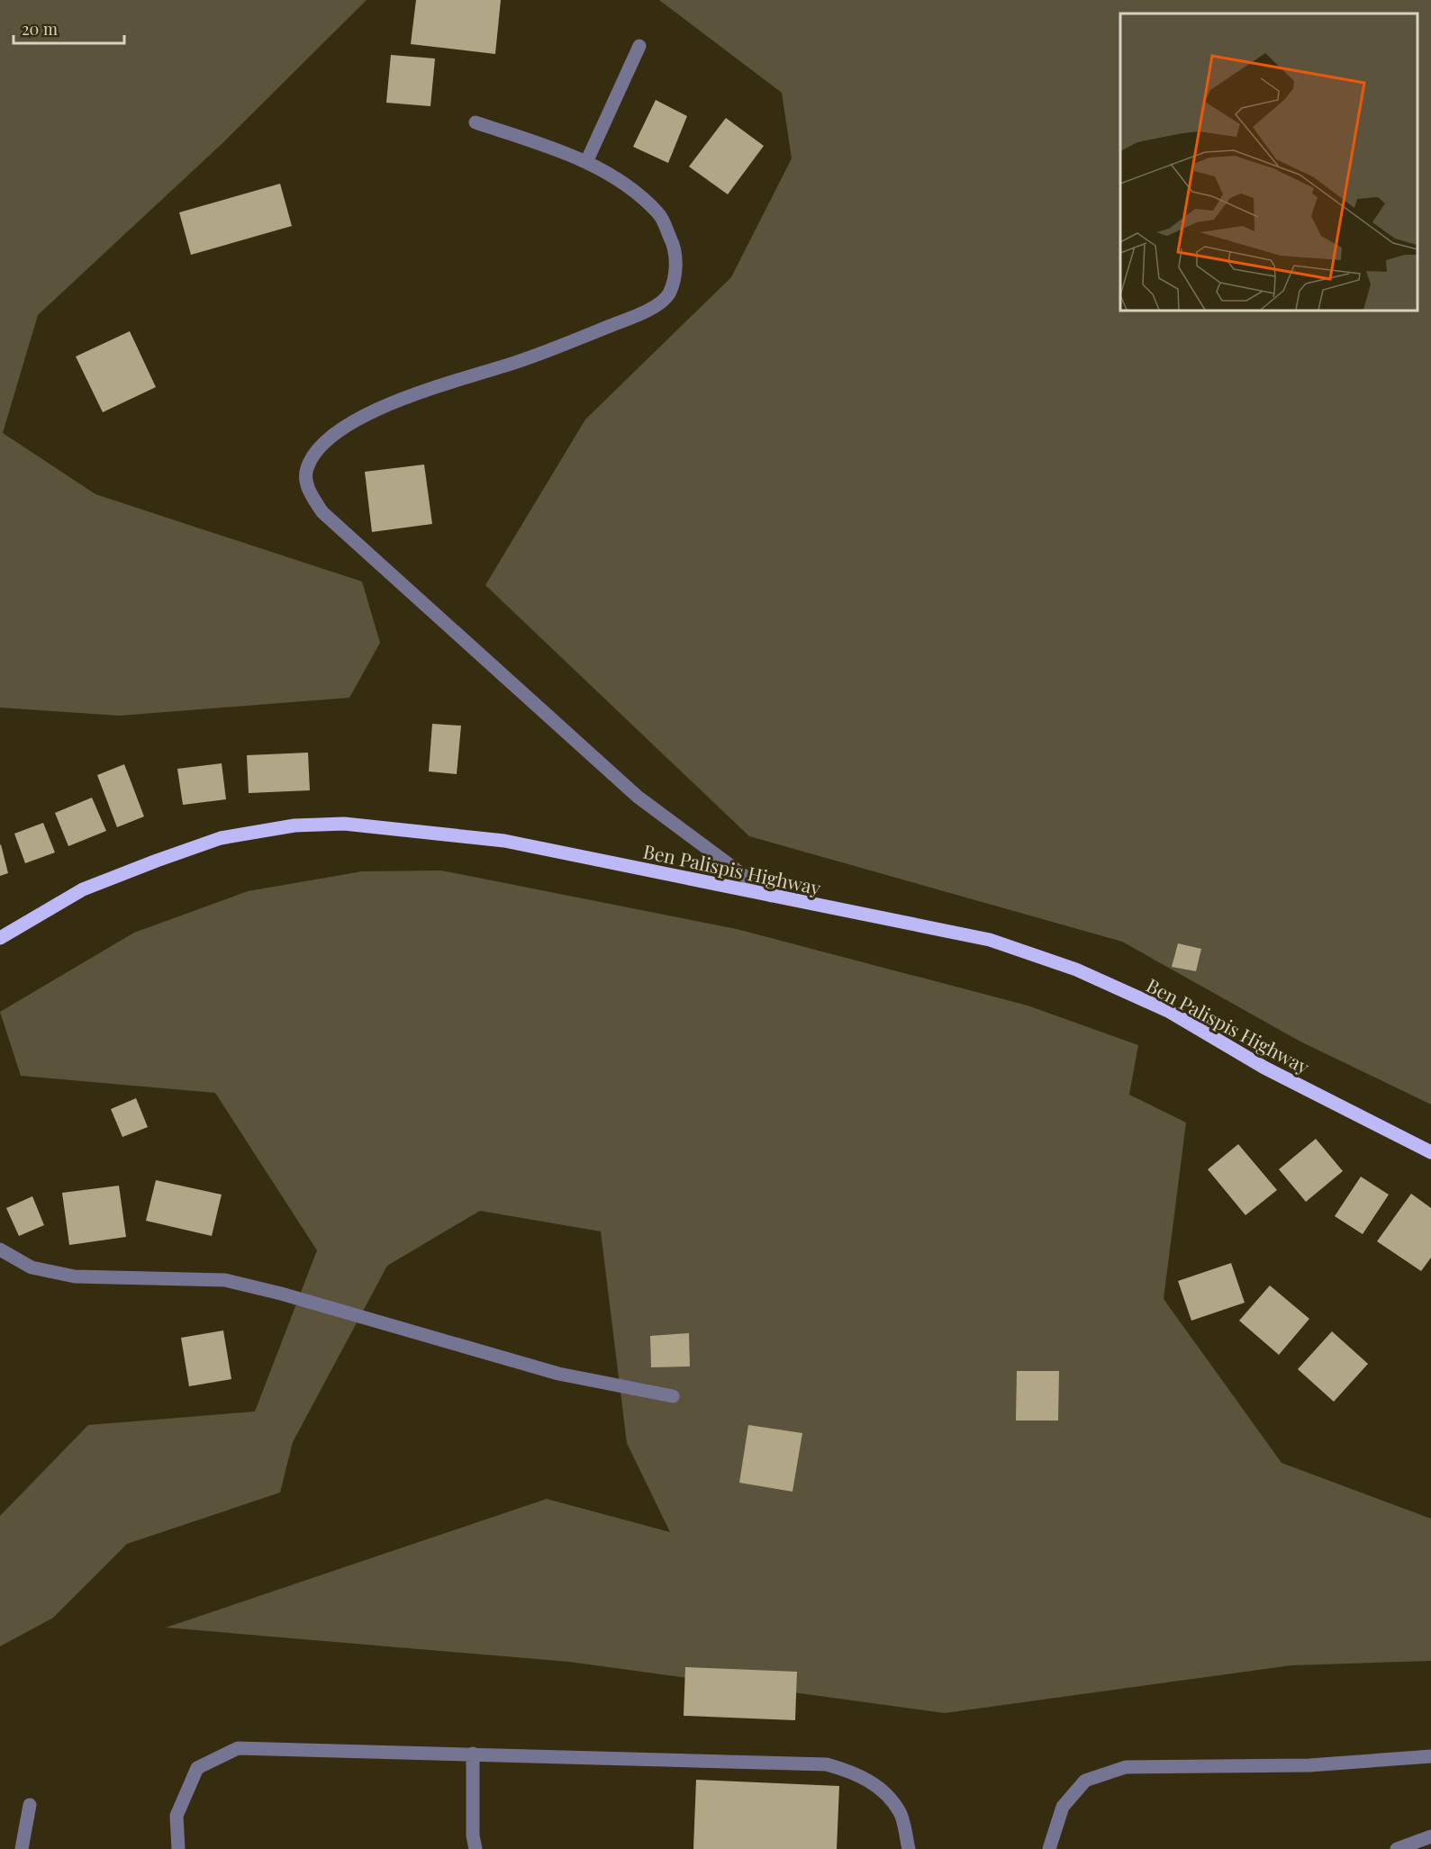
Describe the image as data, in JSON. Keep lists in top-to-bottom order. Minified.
{"streets":{"main road":["Ben Palispis Highway"]},"scale_bar":"20 m"}
